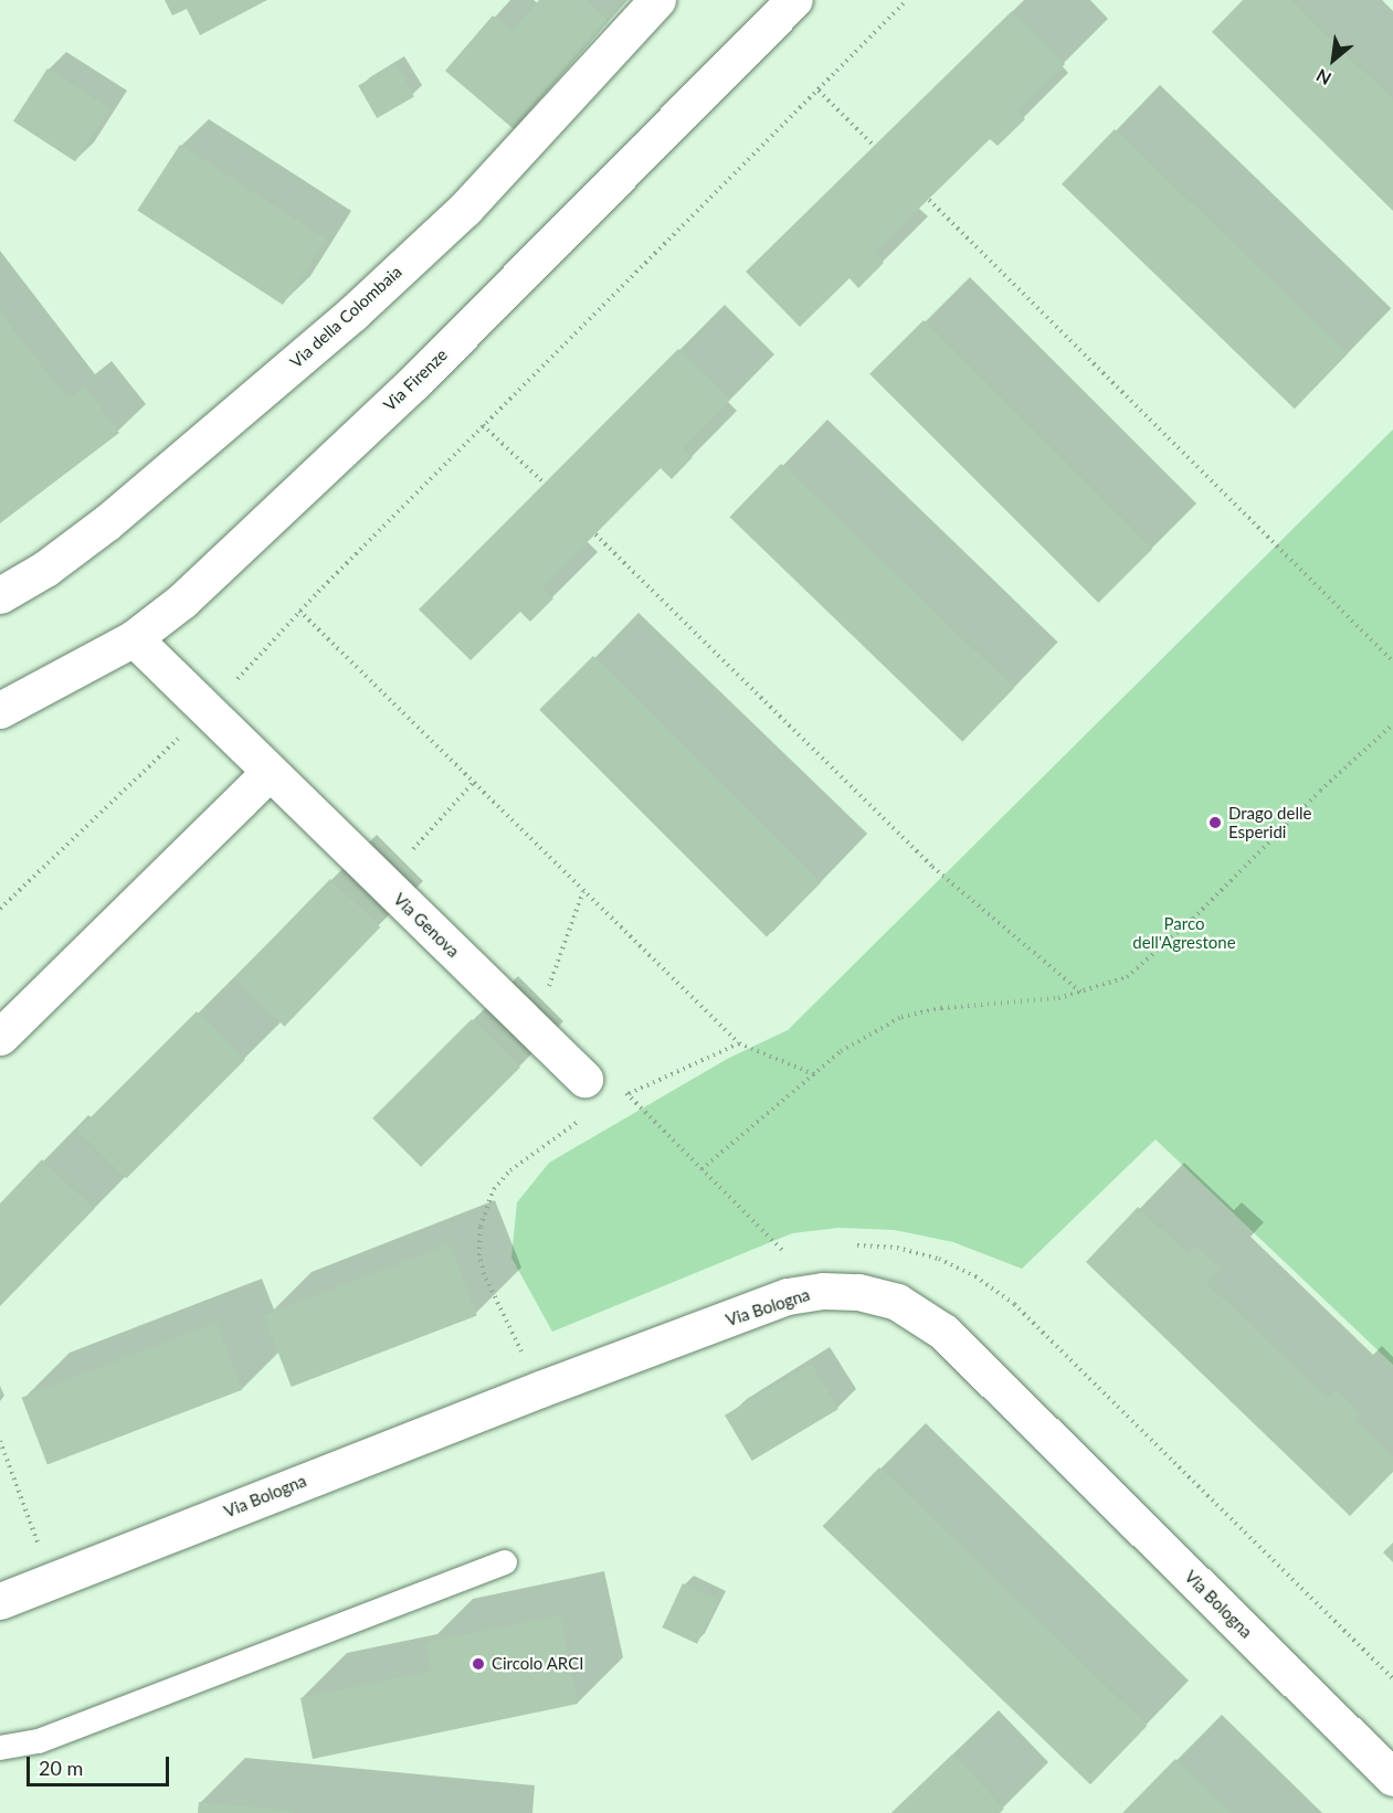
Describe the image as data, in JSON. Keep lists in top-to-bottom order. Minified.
{"streets":{"street":["Via della Colombaia","Via Firenze","Via Genova","Via Bologna"]},"crossings":[["Via Firenze","Via Genova"]],"parks":["Parco dell'Agrestone"],"places":["Drago delle Esperidi","Circolo ARCI"],"scale_bar":"20 m","north":"bottom left"}
